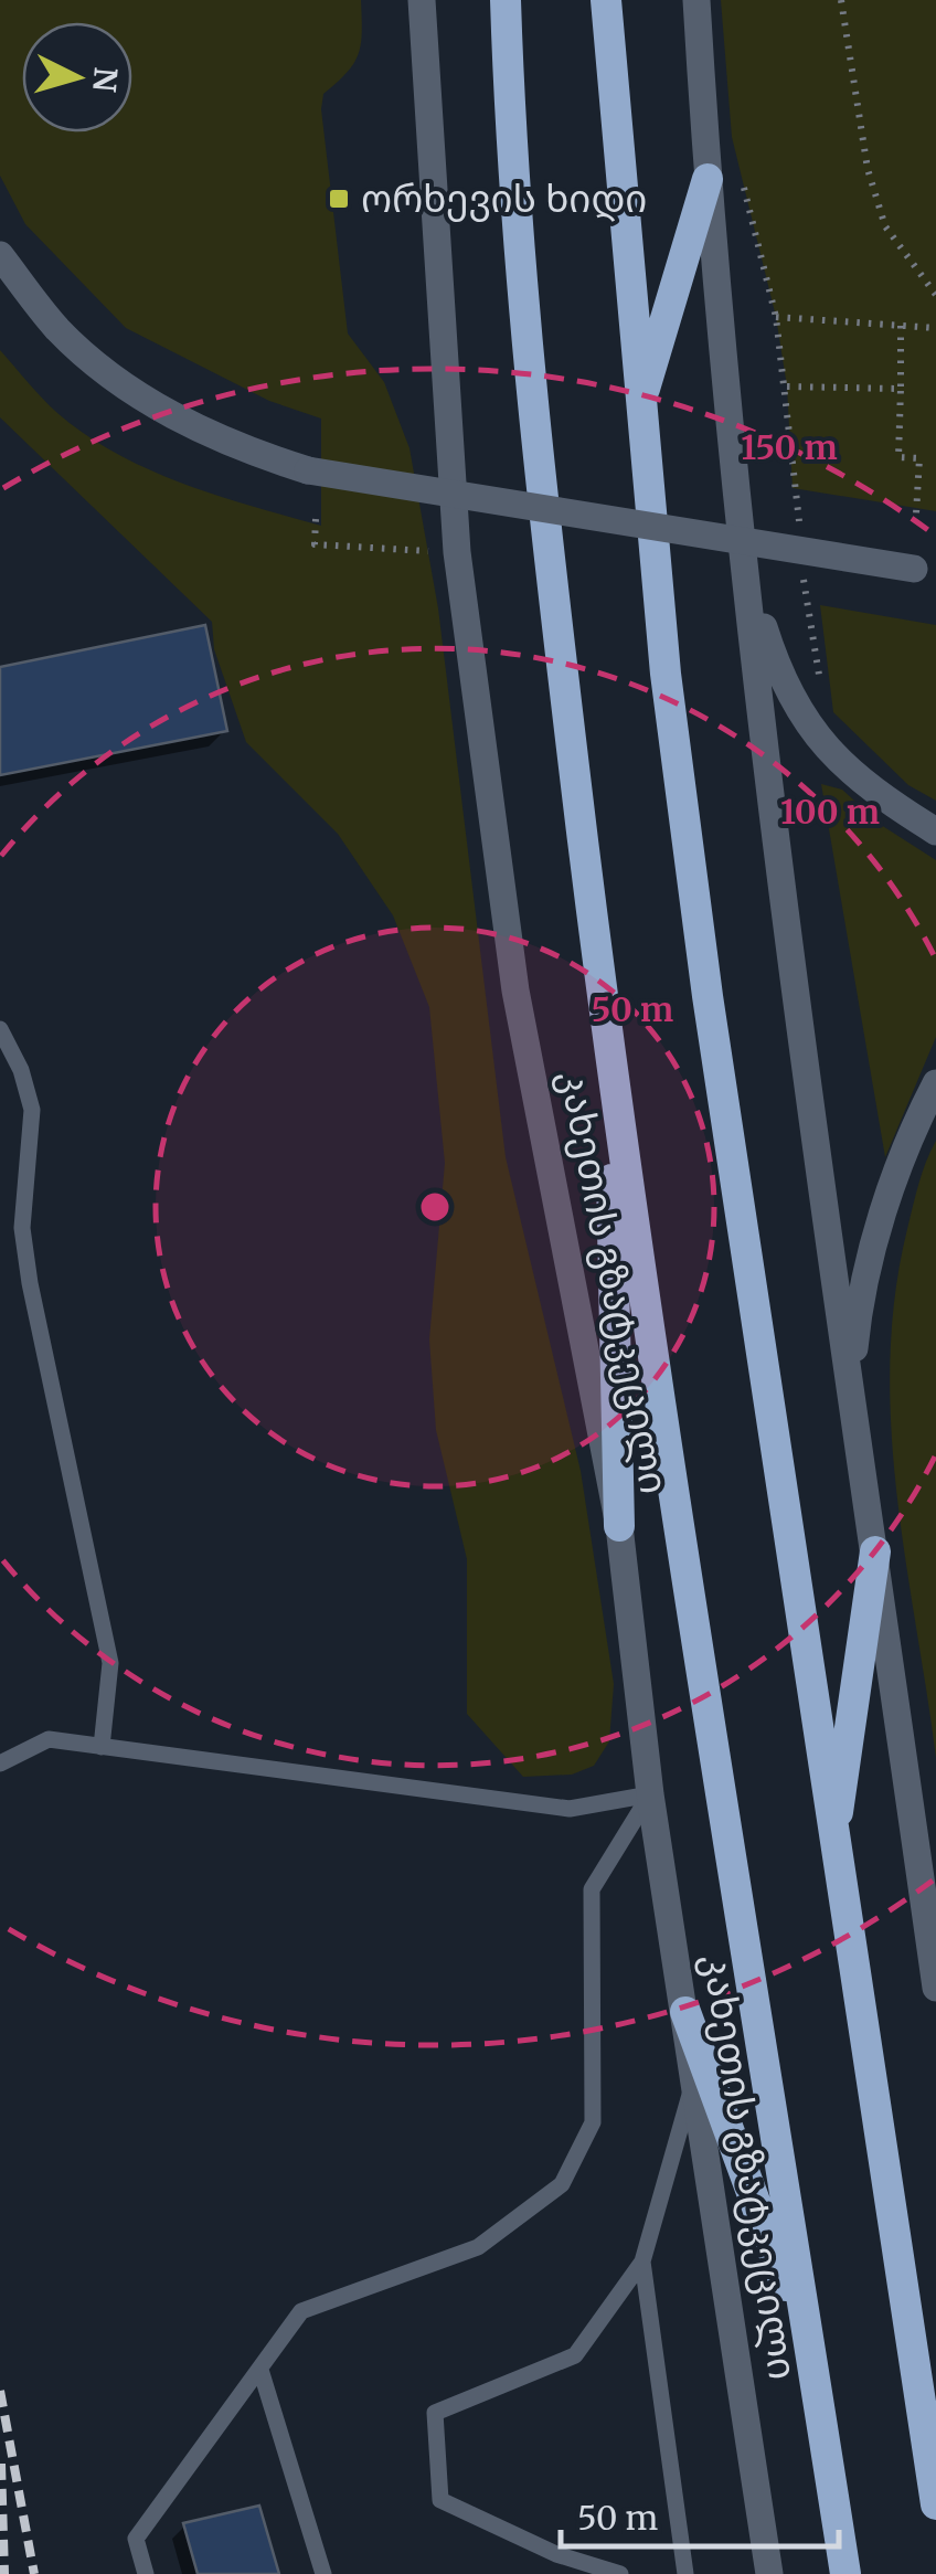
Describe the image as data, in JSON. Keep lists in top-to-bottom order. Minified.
{"streets":{"highway":["კახეთის გზატკეცილი"]},"places":{"transit":["ორხევის ხიდი"]},"scale_bar":"50 m","north":"right","rings":["150 m","100 m","50 m"]}
